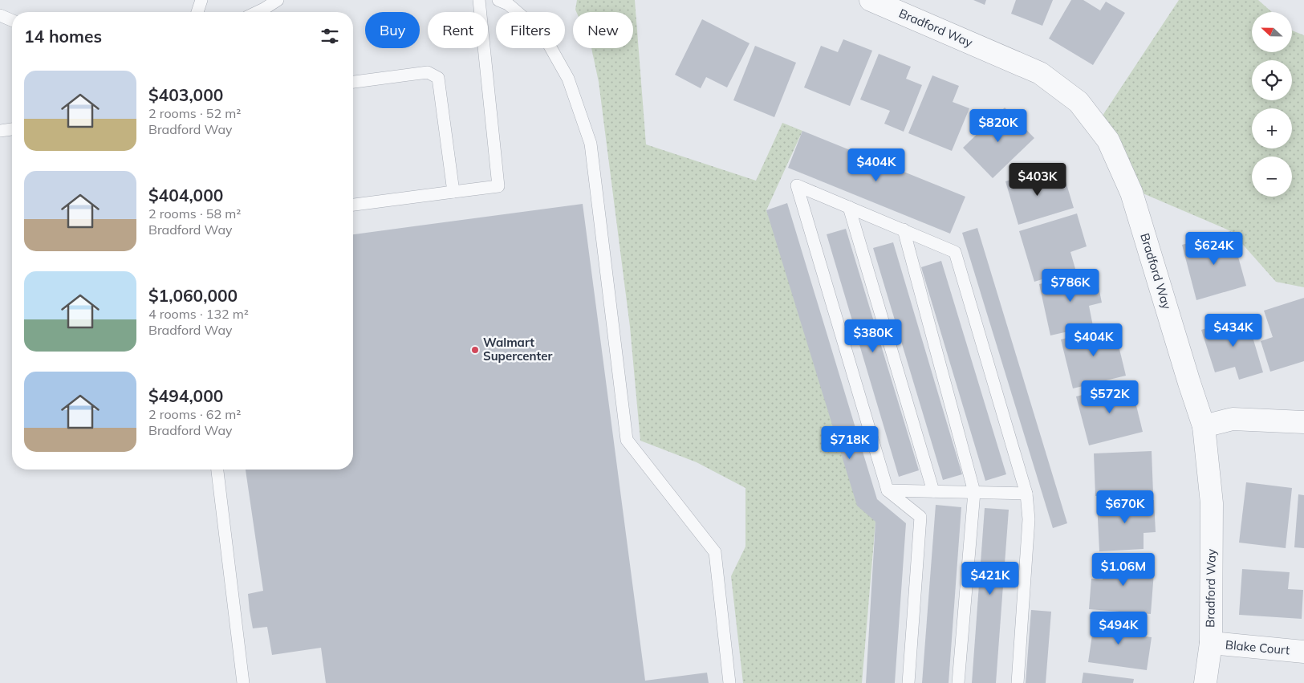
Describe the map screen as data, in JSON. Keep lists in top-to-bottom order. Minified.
{"streets":{"street":["Bradford Way","Blake Court"]},"crossings":[["Bradford Way","Blake Court"]],"places":["Walmart Supercenter"],"north":"left","page":{"map_buttons":["+","−"],"chip":["Buy","Rent","Filters","New"],"heading":"14 homes","list":[{"name":"$403,000","note":"2 rooms · 52 m² · Bradford Way"},{"name":"$404,000","note":"2 rooms · 58 m² · Bradford Way"},{"name":"$1,060,000","note":"4 rooms · 132 m² · Bradford Way"},{"name":"$494,000","note":"2 rooms · 62 m² · Bradford Way"}],"price":["$820K","$404K","$403K","$624K","$786K","$434K","$380K","$404K","$572K","$718K","$670K","$1.06M","$421K","$494K"]}}
